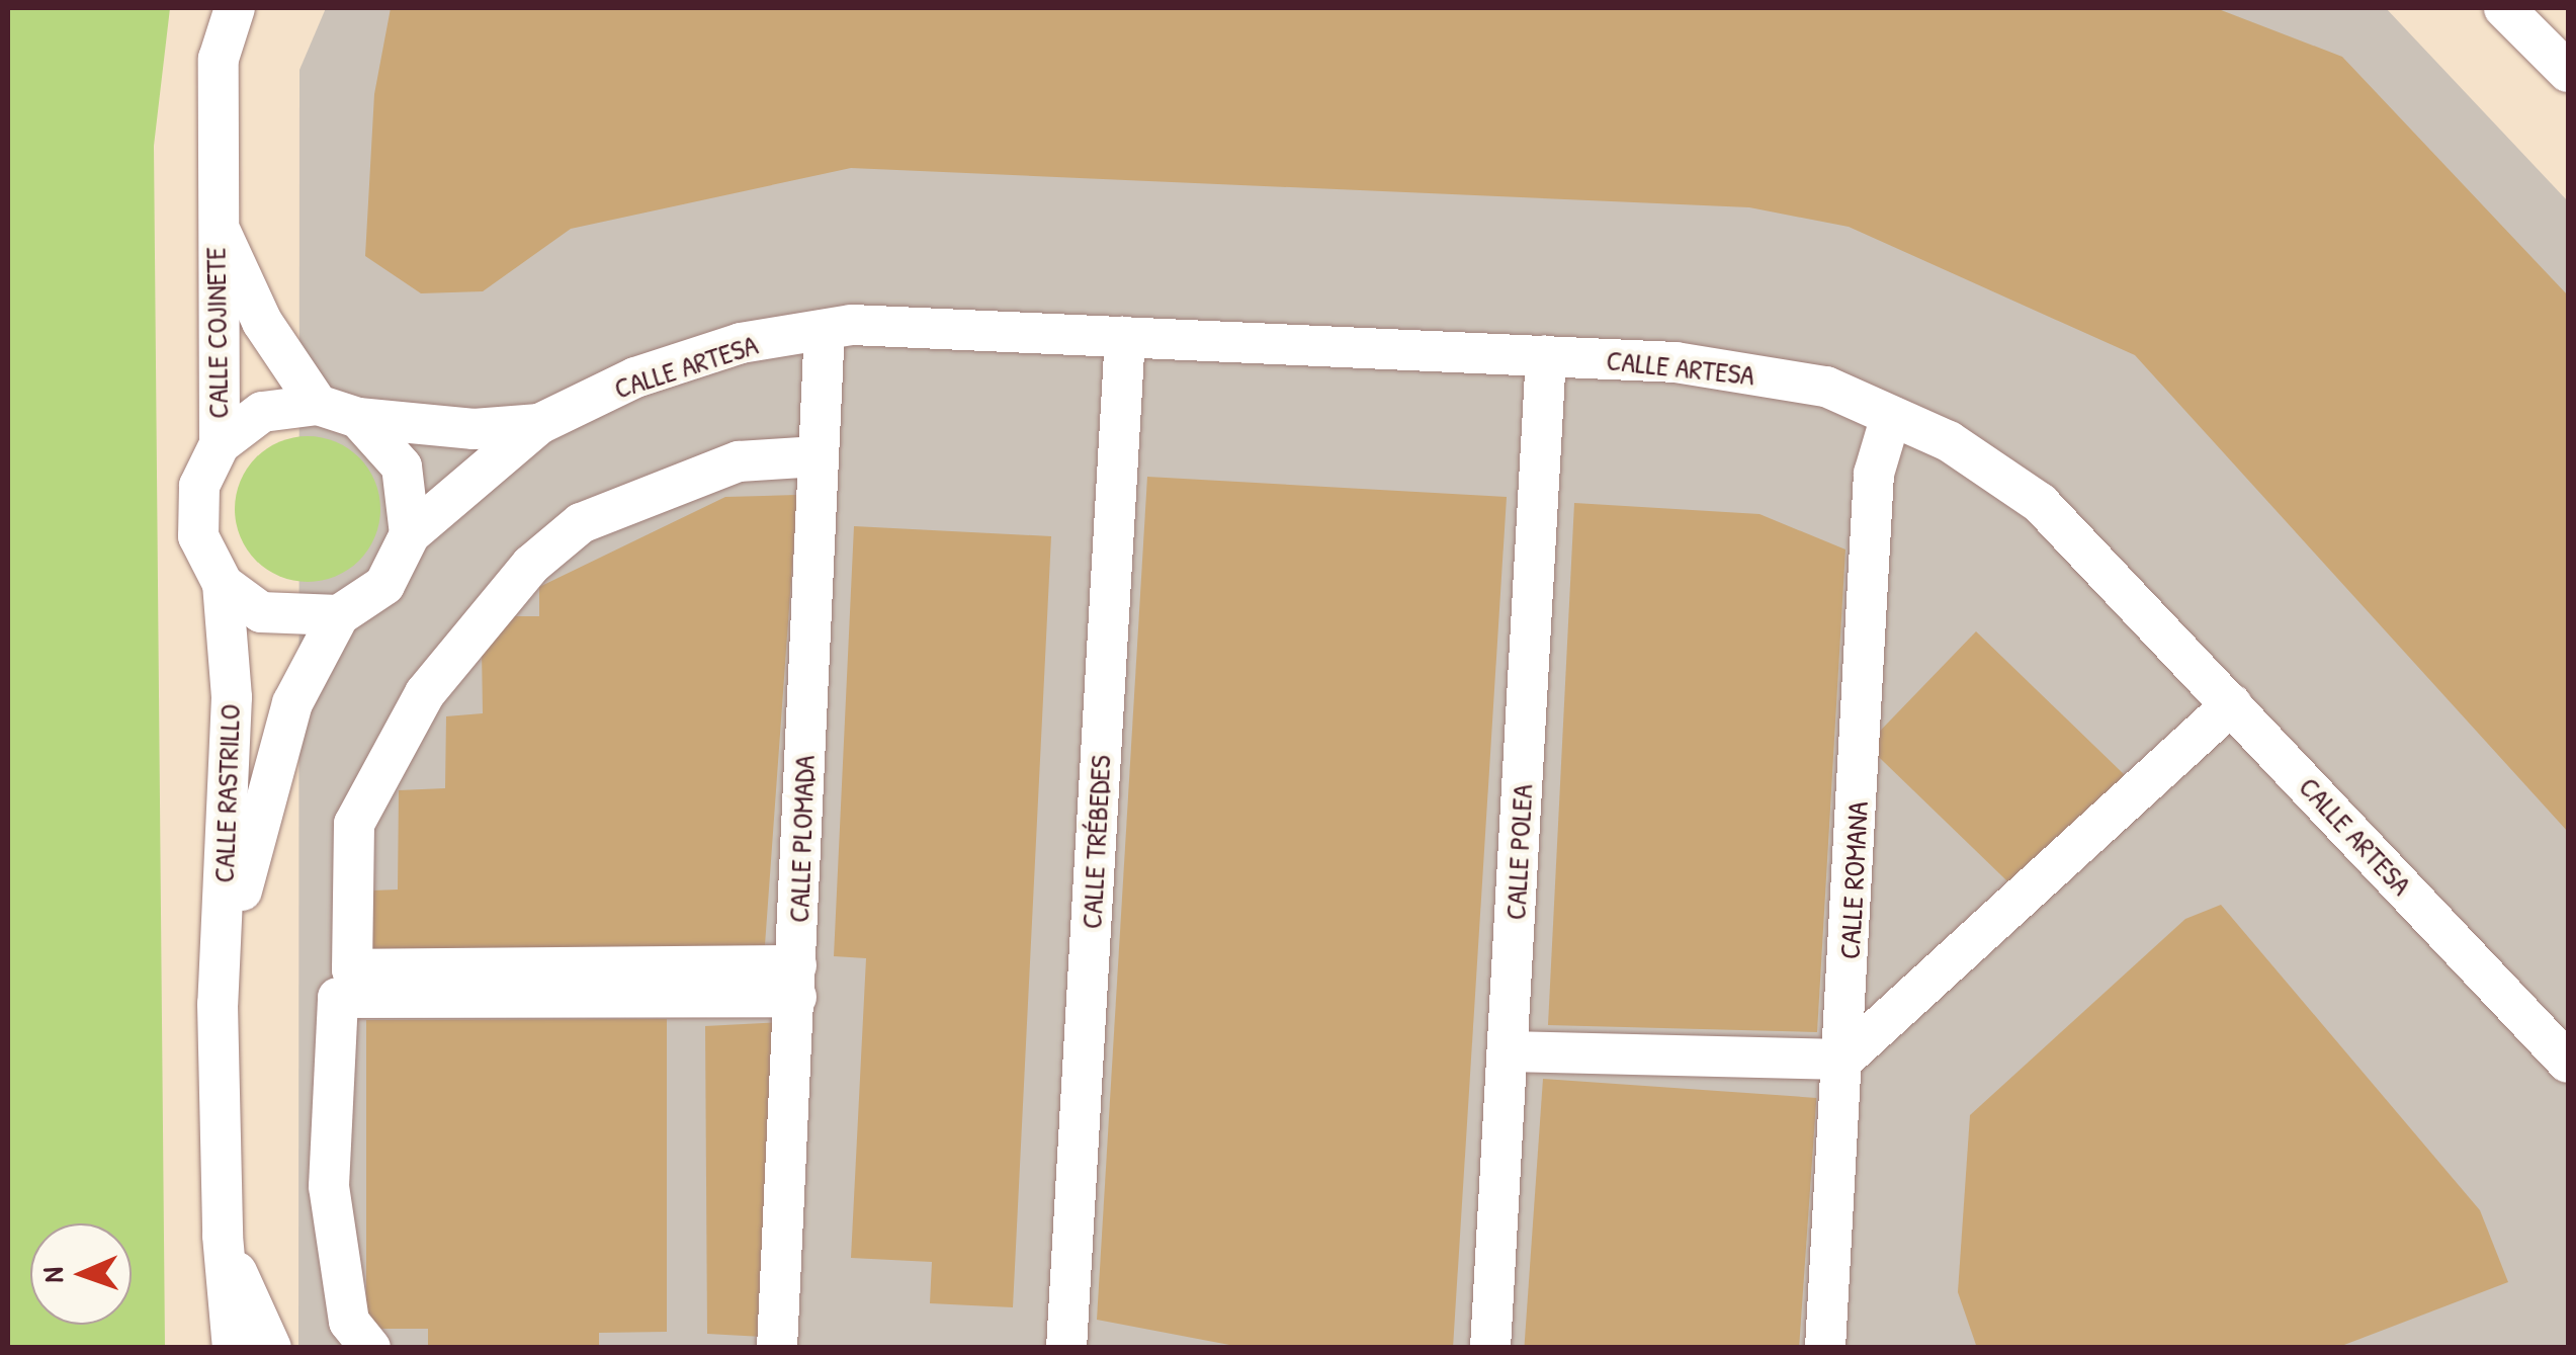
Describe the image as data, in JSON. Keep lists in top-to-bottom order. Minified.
{"streets":{"street":["CALLE COJINETE","CALLE ARTESA","CALLE RASTRILLO","CALLE PLOMADA","CALLE TRÉBEDES","CALLE POLEA","CALLE ROMANA"]},"crossings":[["CALLE COJINETE","CALLE ARTESA"],["CALLE COJINETE","CALLE RASTRILLO"],["CALLE ARTESA","CALLE RASTRILLO"],["CALLE ARTESA","CALLE PLOMADA"],["CALLE ARTESA","CALLE TRÉBEDES"],["CALLE ARTESA","CALLE POLEA"],["CALLE ARTESA","CALLE ROMANA"]],"north":"left"}
